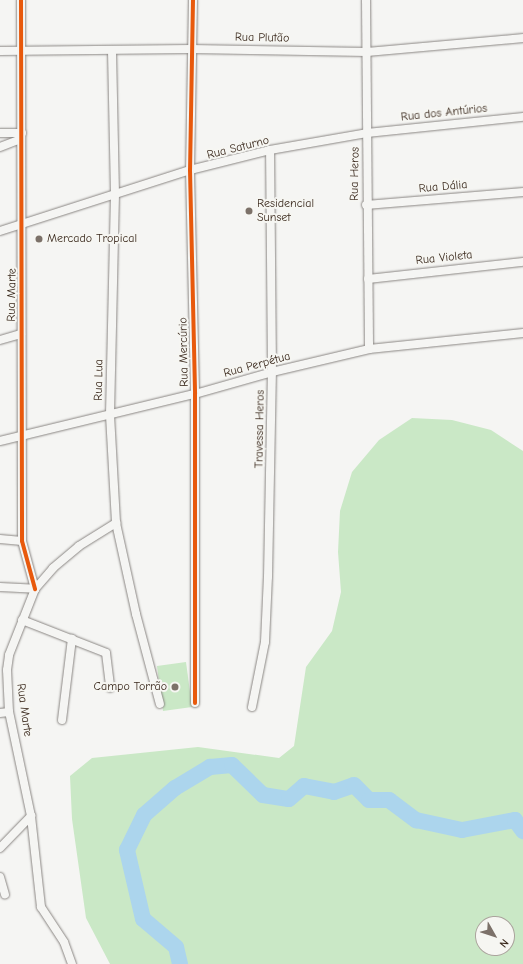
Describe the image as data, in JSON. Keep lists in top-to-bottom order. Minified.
{"streets":{"street":["Rua Plutão","Rua dos Antúrios","Rua Saturno","Rua Heros","Rua Dália","Rua Violeta","Rua Marte","Rua Mercúrio","Rua Perpétua","Rua Lua","Travessa Heros"]},"crossings":[["Rua Plutão","Rua Heros"],["Rua Plutão","Rua Marte"],["Rua Plutão","Rua Mercúrio"],["Rua Plutão","Rua Lua"],["Rua dos Antúrios","Rua Saturno"],["Rua dos Antúrios","Rua Heros"],["Rua Saturno","Rua Heros"],["Rua Saturno","Rua Marte"],["Rua Saturno","Rua Mercúrio"],["Rua Saturno","Rua Lua"],["Rua Saturno","Travessa Heros"],["Rua Heros","Rua Dália"],["Rua Heros","Rua Violeta"],["Rua Heros","Rua Perpétua"],["Rua Marte","Rua Perpétua"],["Rua Mercúrio","Rua Perpétua"],["Rua Perpétua","Rua Lua"],["Rua Perpétua","Travessa Heros"]],"places":["Residencial Sunset","Mercado Tropical","Campo Torrão"],"north":"bottom right"}
